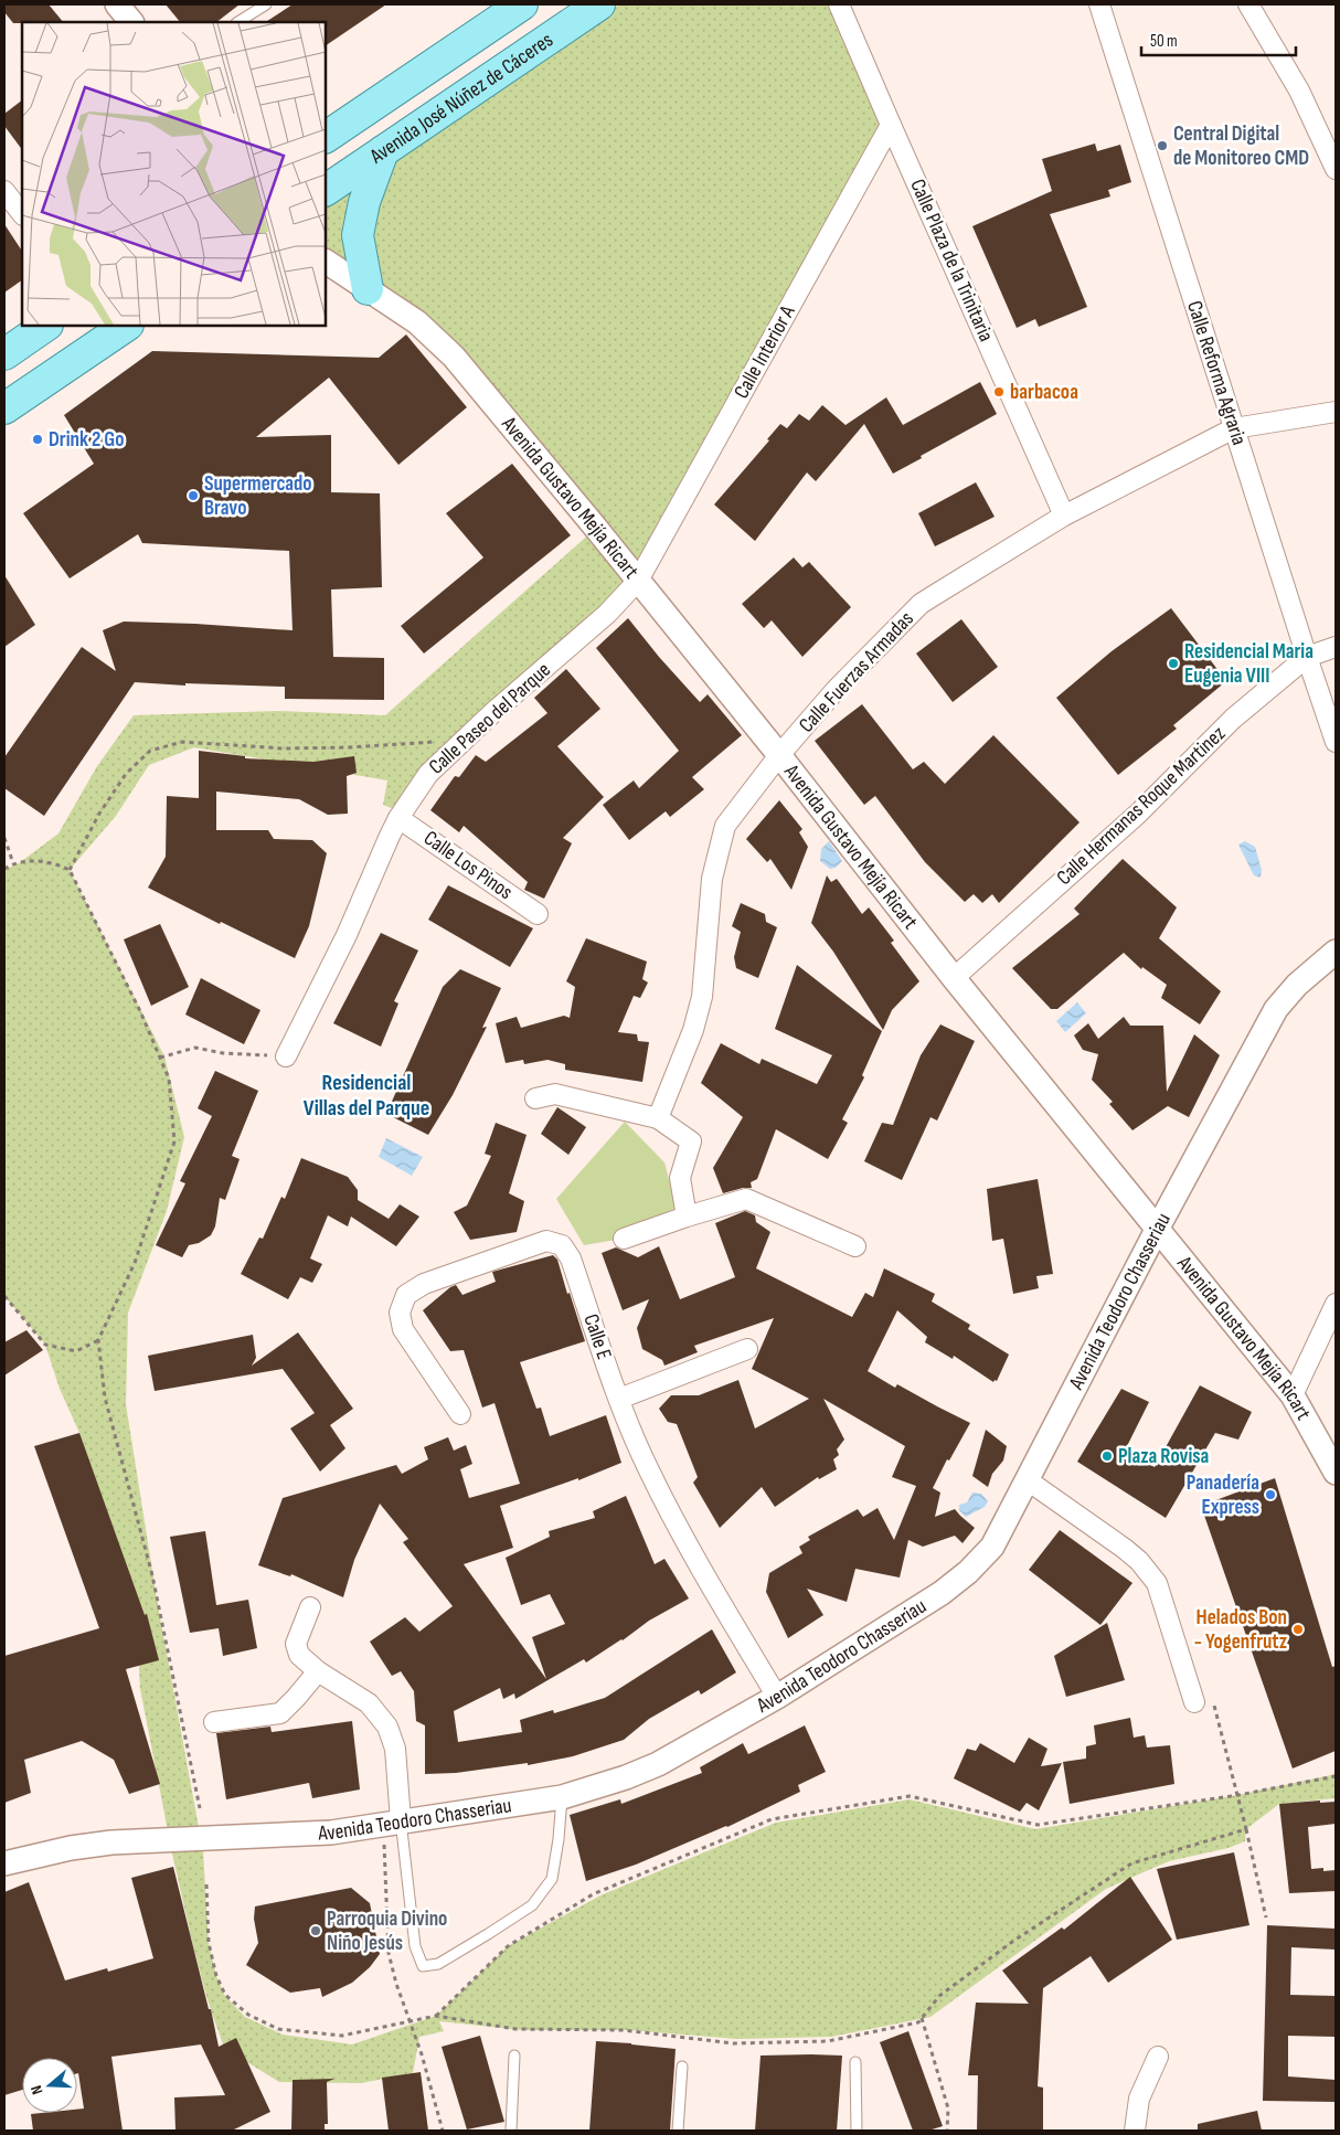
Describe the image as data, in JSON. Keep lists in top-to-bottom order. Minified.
{"streets":{"main road":["Avenida José Núñez de Cáceres"],"street":["Calle Plaza de la Trinitaria","Calle Interior A","Calle Reforma Agraria","Avenida Gustavo Mejía Ricart","Calle Fuerzas Armadas","Calle Paseo del Parque","Calle Hermanas Roque Martinez","Calle Los Pinos","Avenida Teodoro Chasseriau","Calle E"]},"crossings":[["Calle Plaza de la Trinitaria","Calle Interior A"],["Calle Plaza de la Trinitaria","Calle Fuerzas Armadas"],["Calle Interior A","Avenida Gustavo Mejía Ricart"],["Calle Interior A","Calle Paseo del Parque"],["Calle Reforma Agraria","Calle Fuerzas Armadas"],["Calle Reforma Agraria","Calle Hermanas Roque Martinez"],["Avenida Gustavo Mejía Ricart","Calle Fuerzas Armadas"],["Avenida Gustavo Mejía Ricart","Calle Paseo del Parque"],["Avenida Gustavo Mejía Ricart","Calle Hermanas Roque Martinez"],["Avenida Gustavo Mejía Ricart","Avenida Teodoro Chasseriau"],["Calle Paseo del Parque","Calle Los Pinos"],["Avenida Teodoro Chasseriau","Calle E"]],"districts":["Residencial Villas del Parque"],"places":["Central Digital de Monitoreo CMD","barbacoa","Drink 2 Go","Supermercado Bravo","Residencial Maria Eugenia VIII","Plaza Rovisa","Panadería Express","Helados Bon - Yogenfrutz","Parroquia Divino Niño Jesús"],"scale_bar":"50 m","north":"left"}
